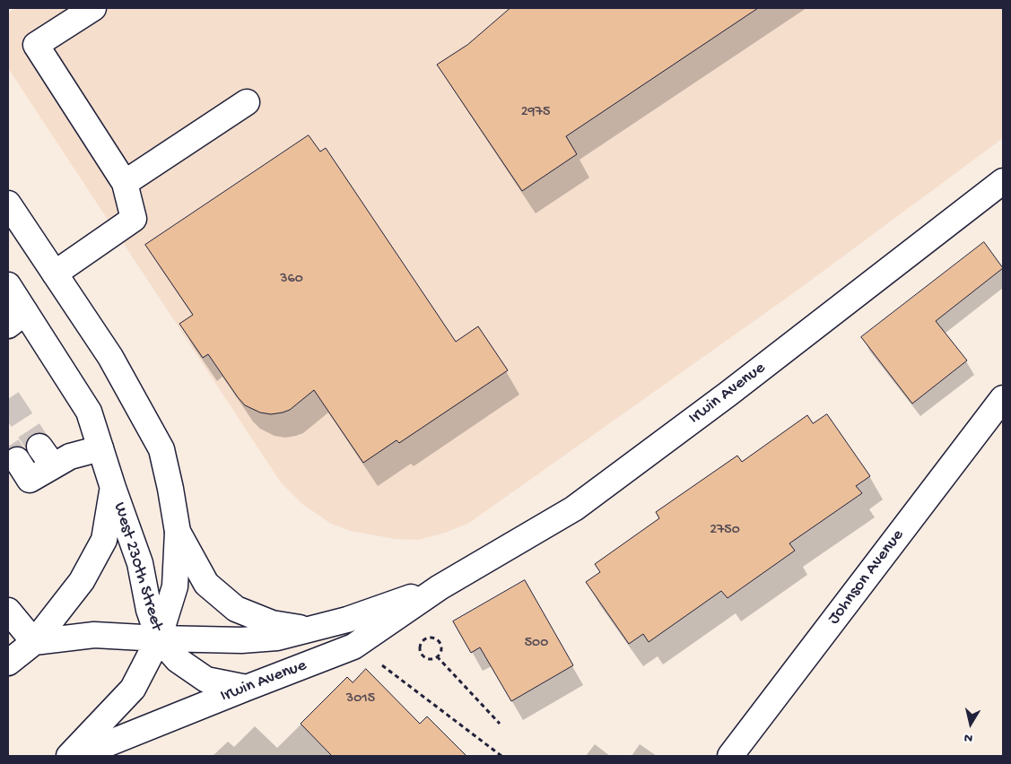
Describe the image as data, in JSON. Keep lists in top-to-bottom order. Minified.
{"streets":{"street":["Irwin Avenue","West 230th Street","Johnson Avenue"]},"crossings":[["Irwin Avenue","West 230th Street"]],"house_numbers":["2975","360","2750","500","3015"],"north":"bottom"}
